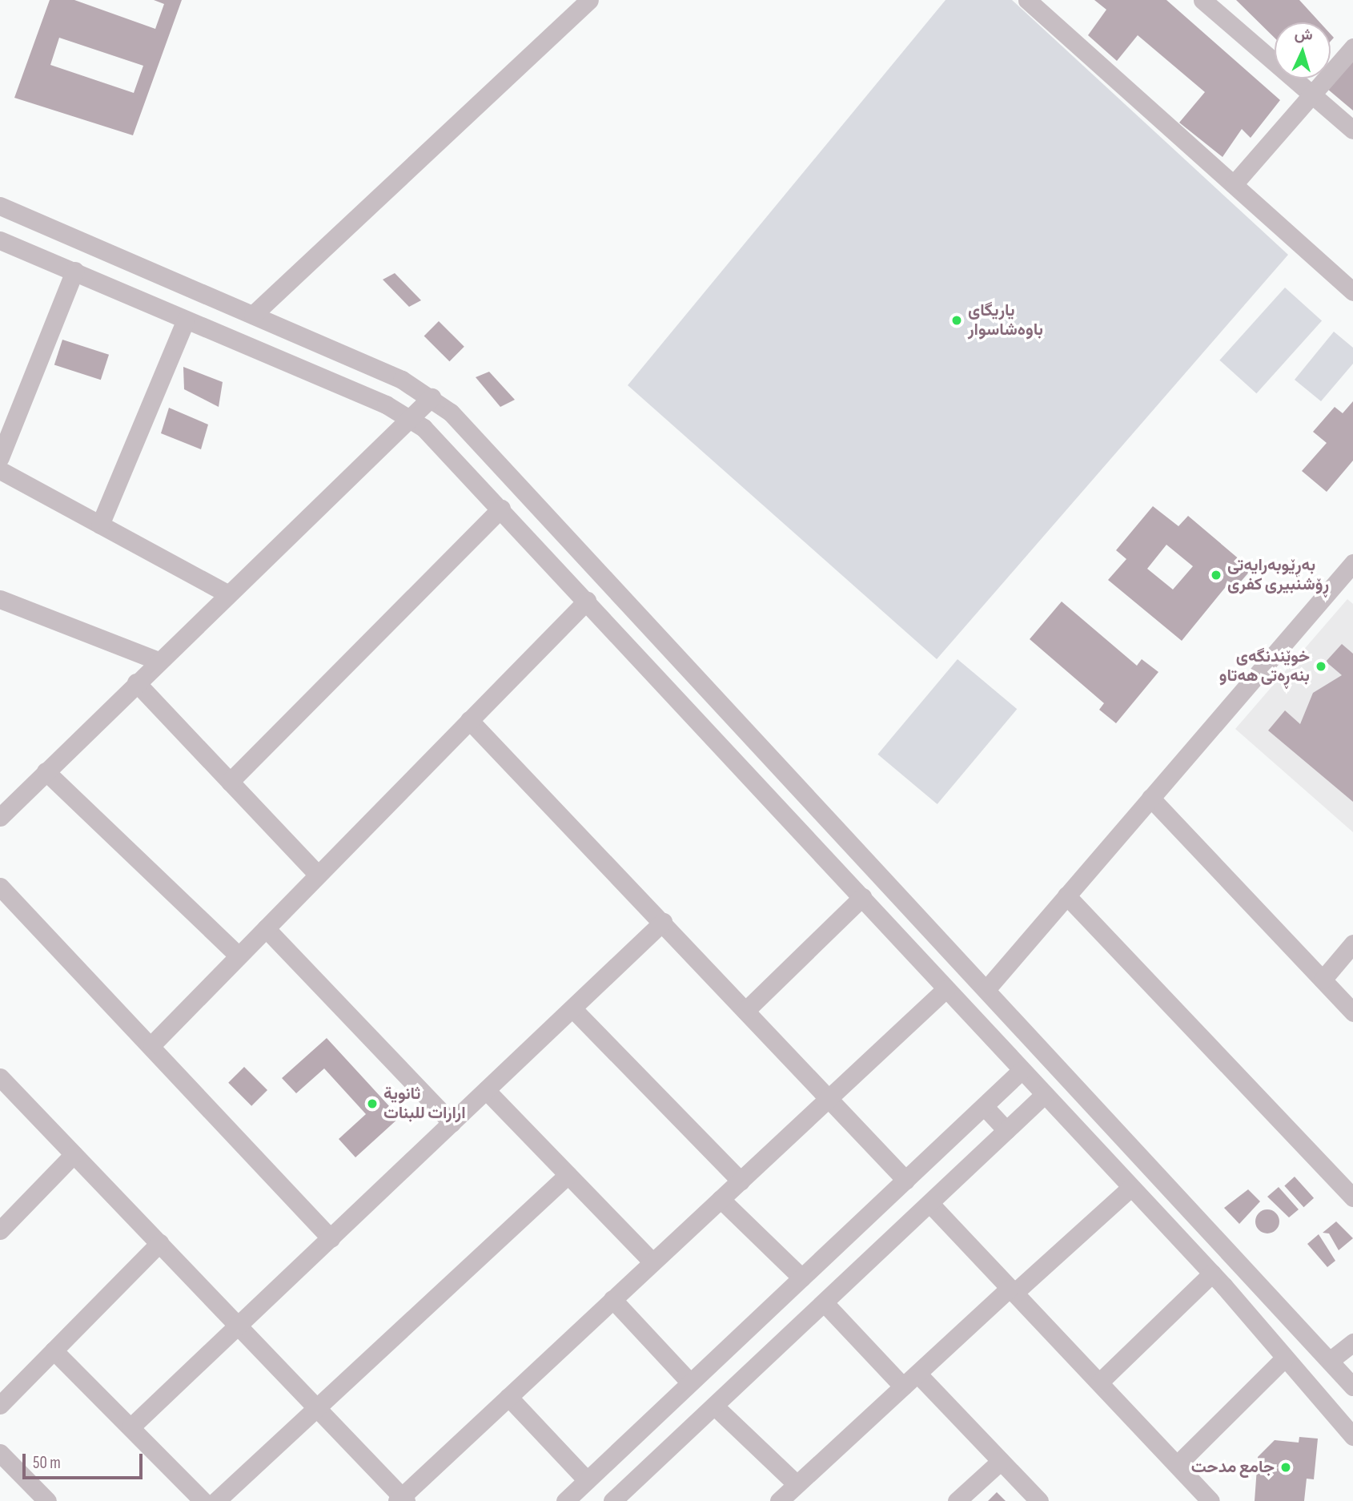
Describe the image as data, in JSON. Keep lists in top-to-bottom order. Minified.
{"places":["یاریگای باوەشاسوار","بەڕێوبەرایەتی ڕۆشنبیری کفری","خوێندنگەی بنەڕەتی هەتاو","ثانوية ارارات للبنات","جامع مدحت"],"scale_bar":"50 m","north":"top"}
